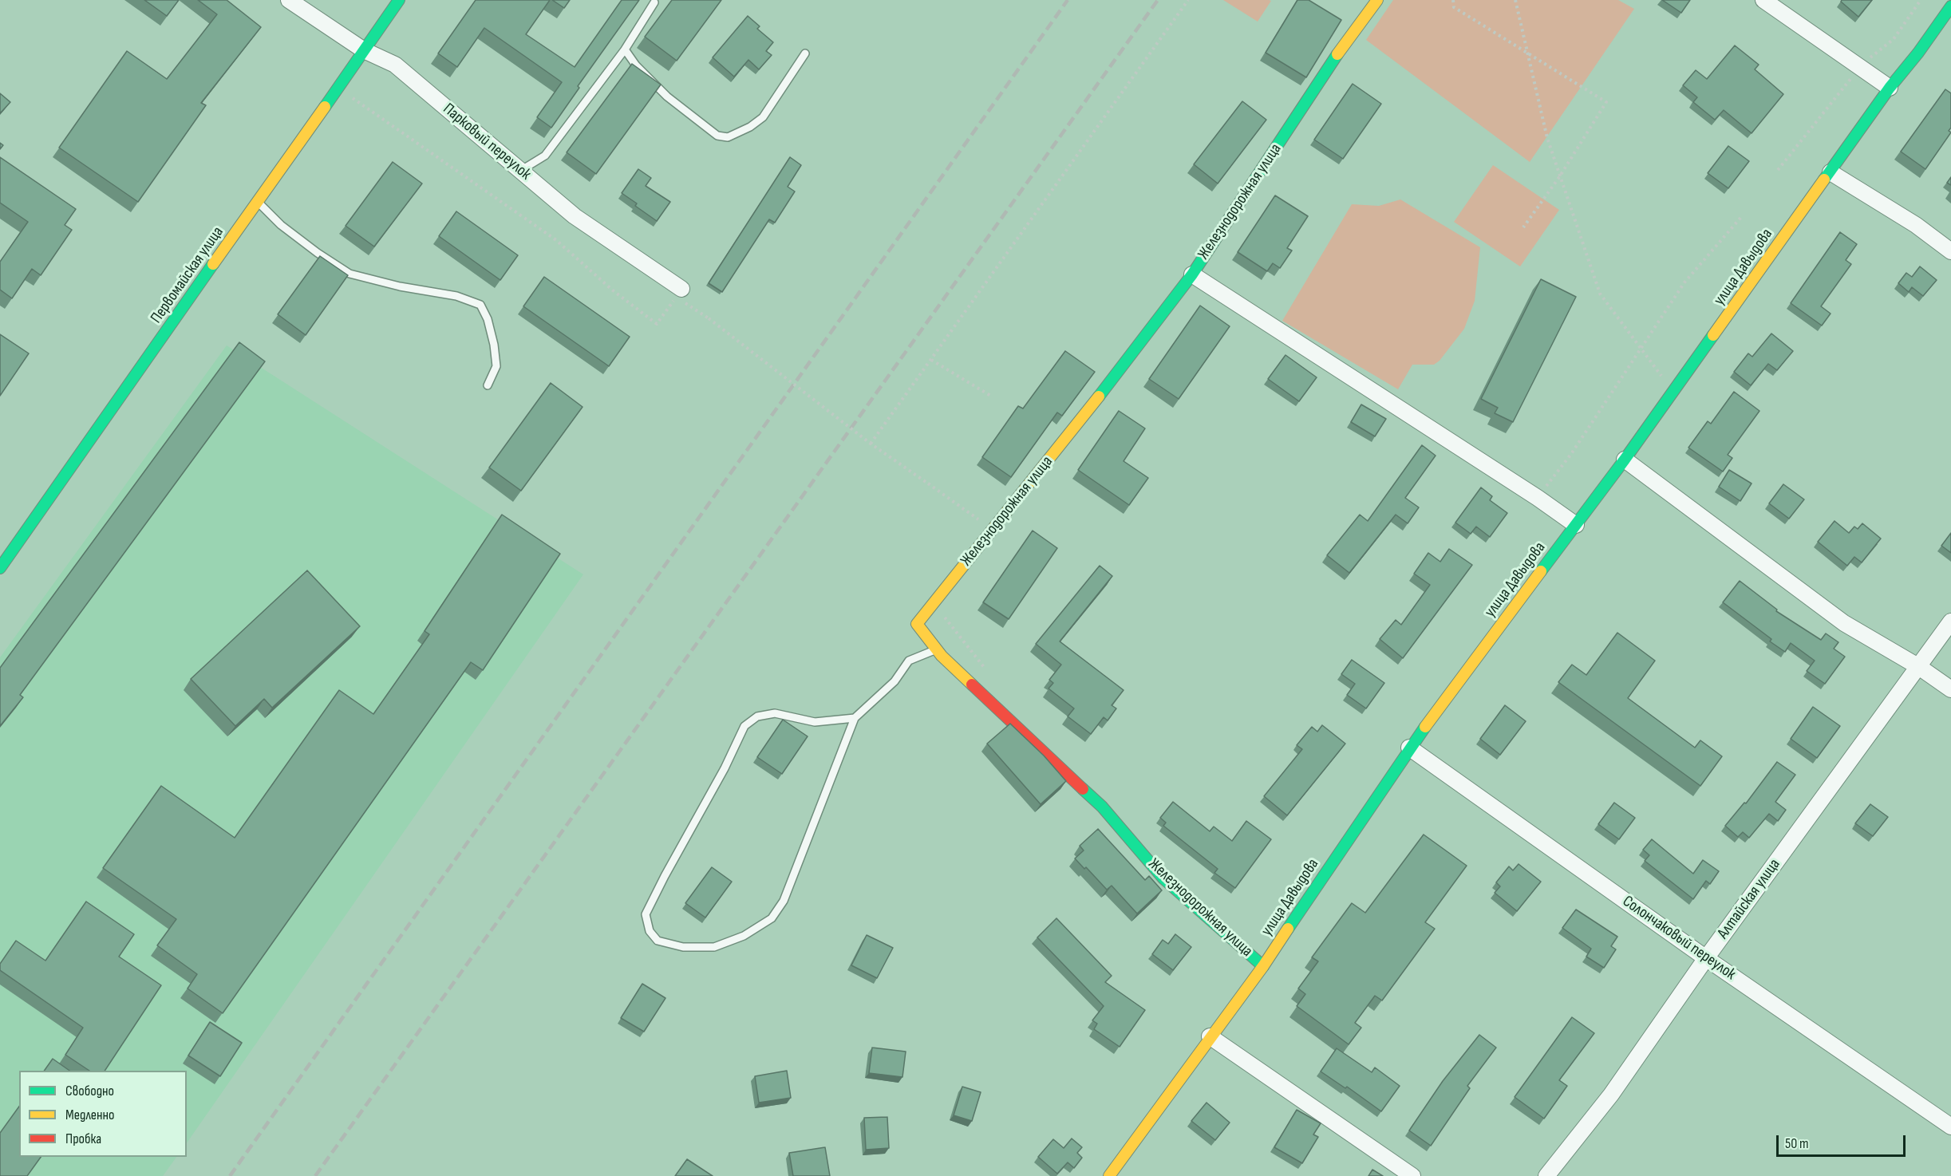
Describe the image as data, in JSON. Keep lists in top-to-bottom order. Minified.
{"streets":{"main road":["Железнодорожная улица","улица Давыдова","Первомайская улица"],"street":["Парковый переулок","Алтайская улица","Солончаковый переулок"]},"crossings":[["Парковый переулок","Первомайская улица"],["Железнодорожная улица","улица Давыдова"],["улица Давыдова","Солончаковый переулок"],["Алтайская улица","Солончаковый переулок"]],"legend":["Свободно","Медленно","Пробка"],"scale_bar":"50 m"}
